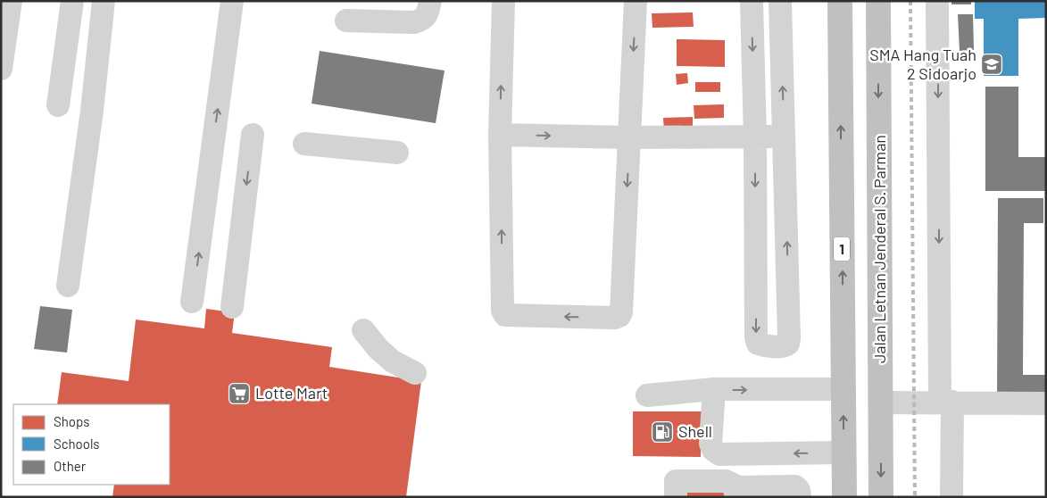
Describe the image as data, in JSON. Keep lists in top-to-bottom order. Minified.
{"streets":{"highway":["1","Jalan Letnan Jenderal S. Parman"]},"places":{"school or university":["SMA Hang Tuah 2 Sidoarjo"],"supermarket":["Lotte Mart"],"fuel station":["Shell"]},"legend":["Shops","Schools","Other"]}
